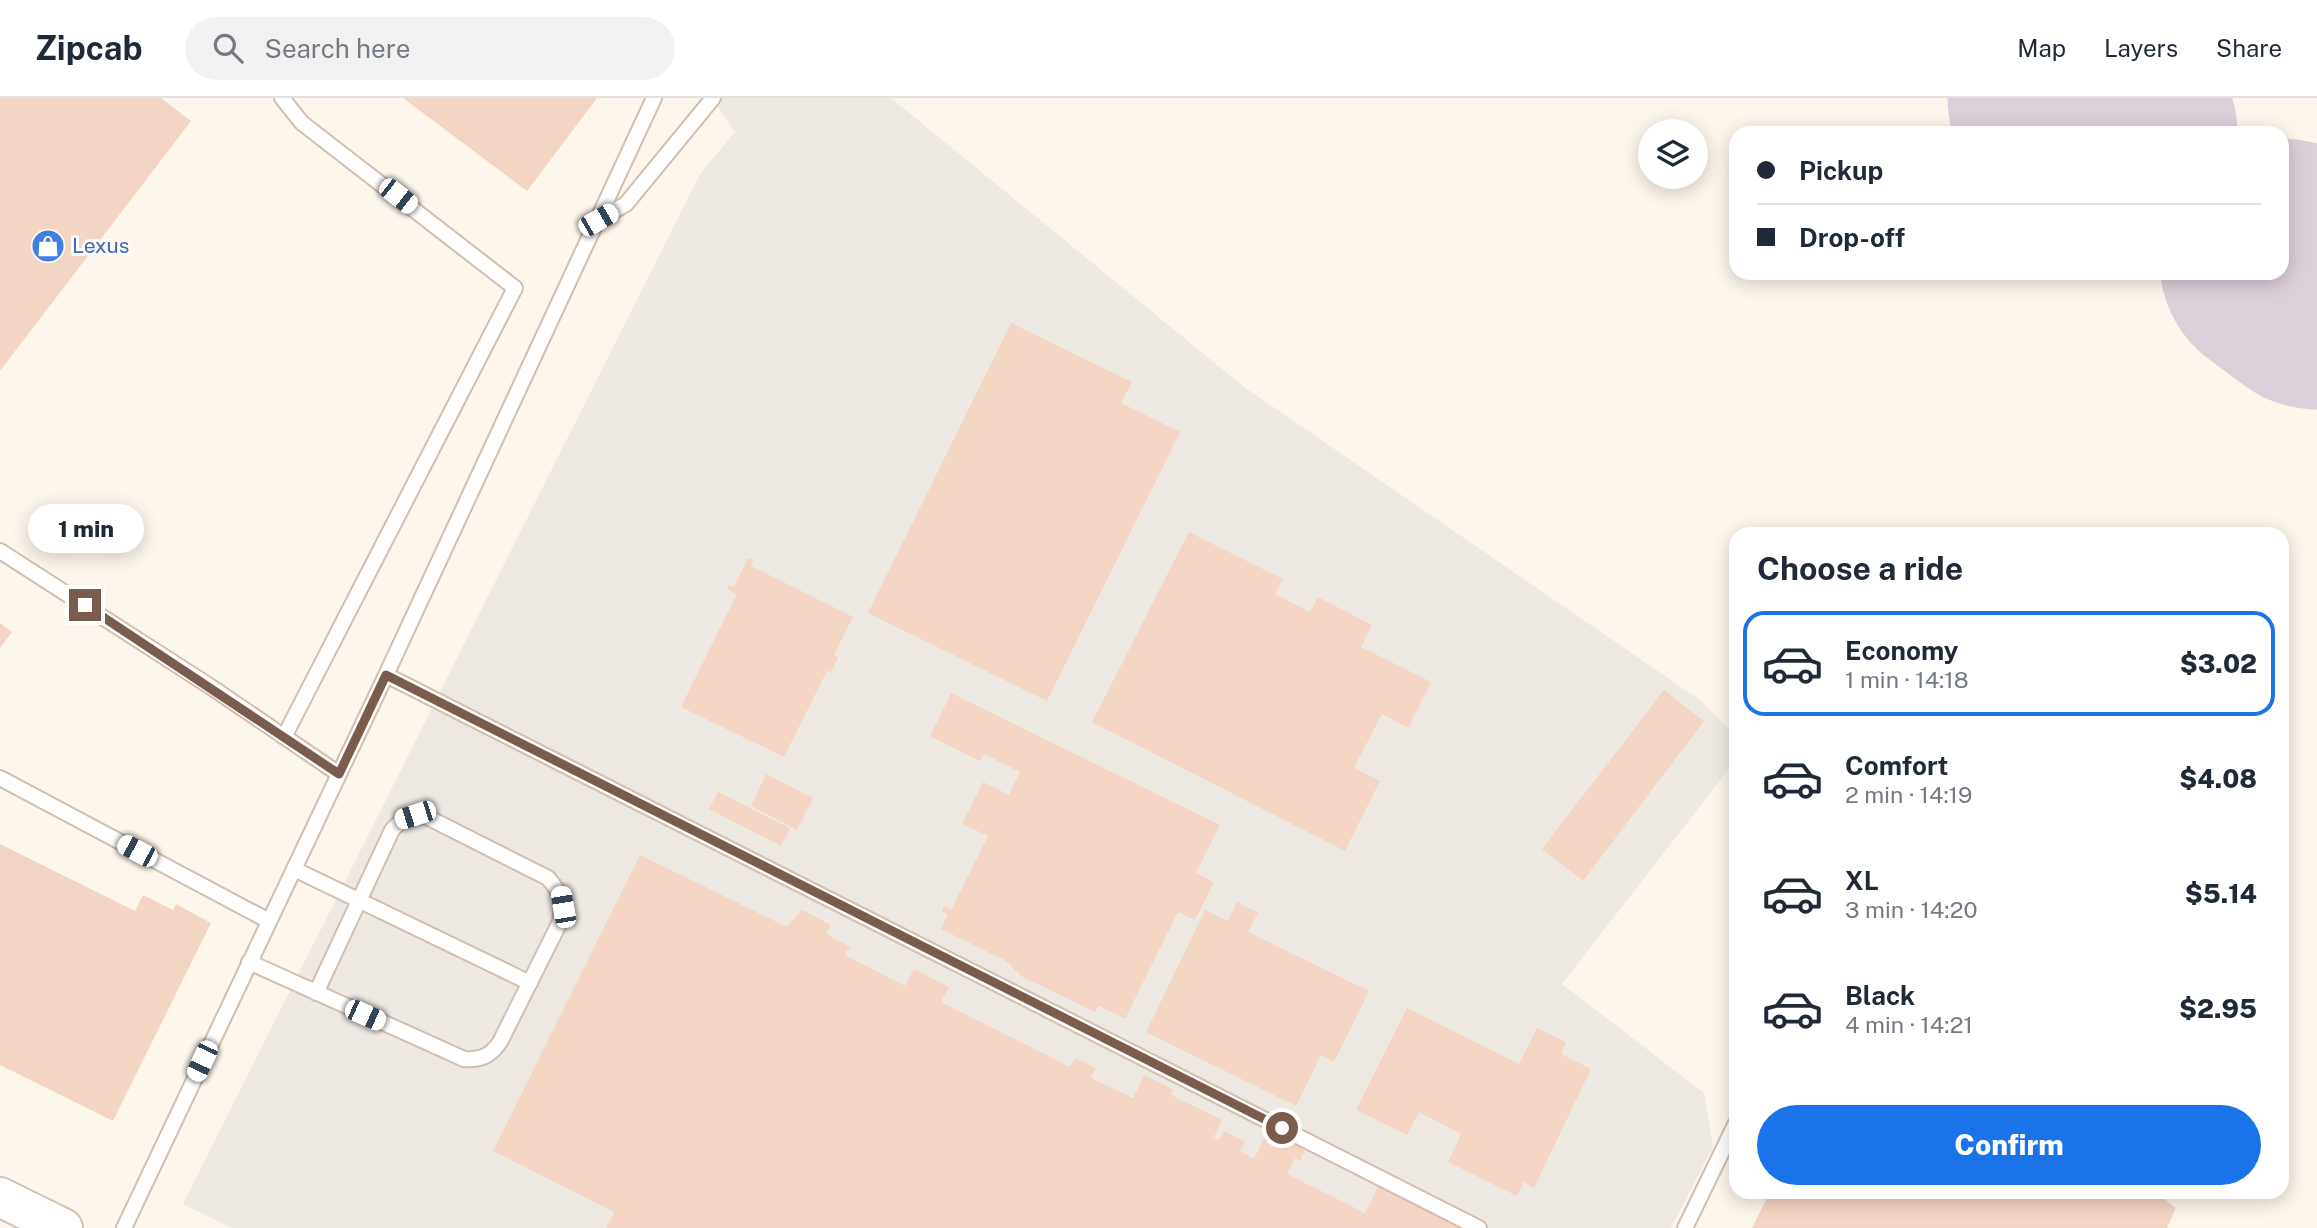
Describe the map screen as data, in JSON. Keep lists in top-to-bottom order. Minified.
{"places":{"shop":["Lexus"]},"page":{"header":"Zipcab","search":"Search here","nav":["Map","Layers","Share"],"banner":["Pickup","Drop-off"],"bubble":"1 min","heading":"Choose a ride","list":[{"name":"Economy","note":"1 min · 14:18","value":"$3.02"},{"name":"Comfort","note":"2 min · 14:19","value":"$4.08"},{"name":"XL","note":"3 min · 14:20","value":"$5.14"},{"name":"Black","note":"4 min · 14:21","value":"$2.95"}],"buttons":"Confirm"}}
